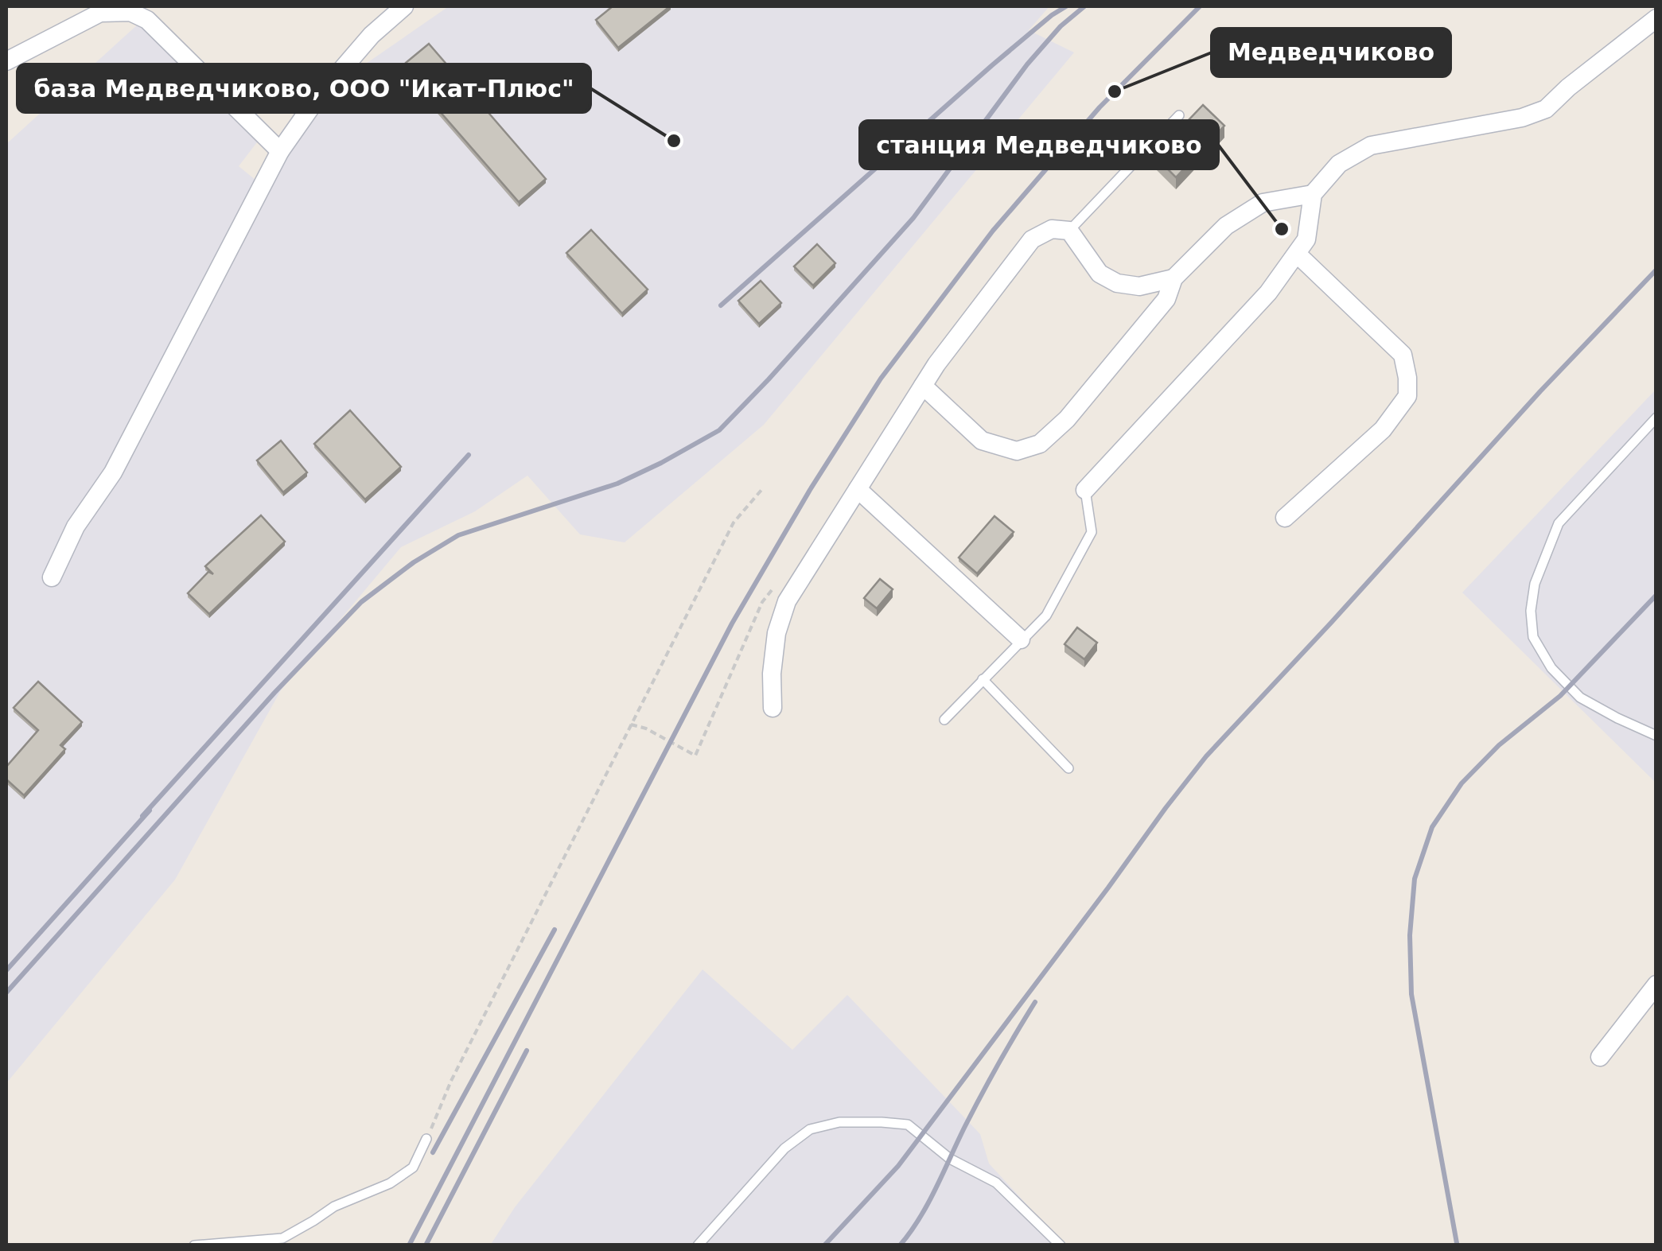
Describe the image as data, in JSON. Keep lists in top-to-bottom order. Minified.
{"places":["Медведчиково","база Медведчиково, ООО \"Икат-Плюс\"","станция Медведчиково"]}
